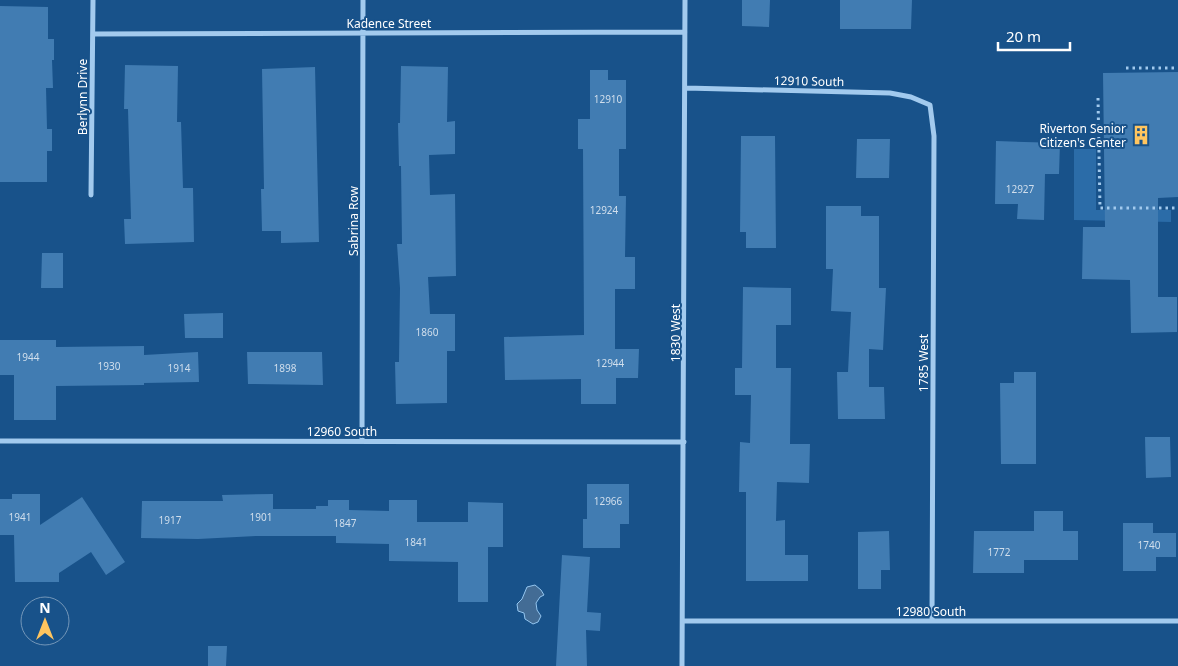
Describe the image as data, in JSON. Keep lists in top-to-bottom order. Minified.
{"streets":{"street":["Kadence Street","12910 South","Berlynn Drive","Sabrina Row","1830 West","1785 West","12960 South","12980 South"]},"crossings":[["Kadence Street","Berlynn Drive"],["Kadence Street","Sabrina Row"],["Kadence Street","1830 West"],["12910 South","1830 West"],["12910 South","1785 West"],["Sabrina Row","12960 South"],["1830 West","12960 South"],["1830 West","12980 South"],["1785 West","12980 South"]],"places":{"building":["Riverton Senior Citizen's Center"]},"house_numbers":["12910","12927","12924","1860","1944","12944","1930","1914","1898","12966","1941","1901","1917","1847","1841","1740","1772"],"scale_bar":"20 m","north":"top"}
